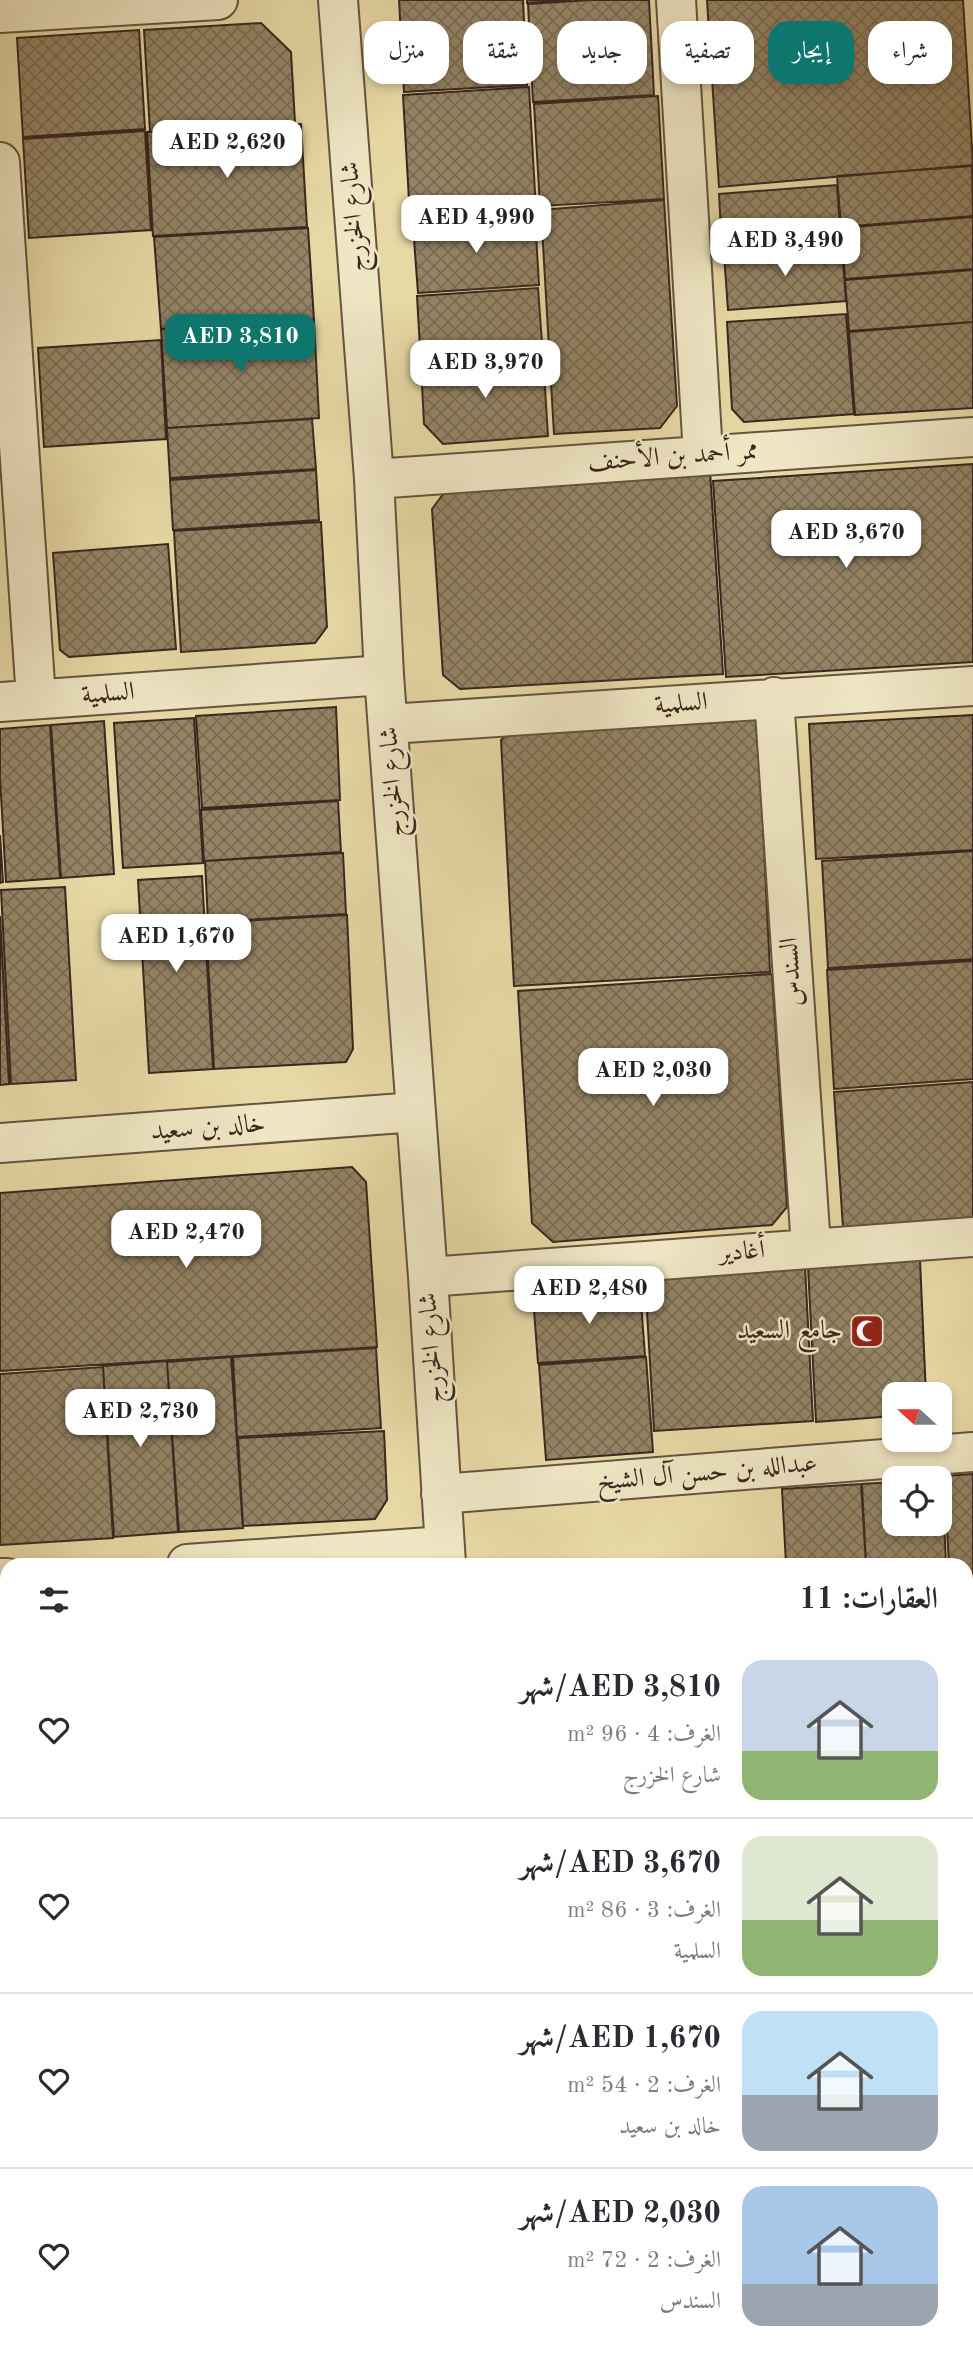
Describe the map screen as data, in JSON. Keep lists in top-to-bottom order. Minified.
{"streets":{"street":["شارع الخزرج","ممر أحمد بن الأحنف","السلمية","السندس","خالد بن سعيد","أغادير","عبدالله بن حسن آل الشيخ"]},"crossings":[["شارع الخزرج","ممر أحمد بن الأحنف"],["شارع الخزرج","السلمية"],["شارع الخزرج","خالد بن سعيد"],["شارع الخزرج","أغادير"],["شارع الخزرج","عبدالله بن حسن آل الشيخ"],["السلمية","السندس"],["السندس","أغادير"]],"places":{"mosque":["جامع السعيد"]},"north":"left","page":{"chip":["شراء","إيجار","تصفية","جديد","شقة","منزل"],"price":["AED 2,620","AED 4,990","AED 3,490","AED 3,810","AED 3,970","AED 3,670","AED 1,670","AED 2,030","AED 2,470","AED 2,480","AED 2,730"],"heading":"العقارات: 11","list":[{"name":"AED 3,810/شهر","note":"الغرف: 4 · 96 m² · شارع الخزرج"},{"name":"AED 3,670/شهر","note":"الغرف: 3 · 86 m² · السلمية"},{"name":"AED 1,670/شهر","note":"الغرف: 2 · 54 m² · خالد بن سعيد"},{"name":"AED 2,030/شهر","note":"الغرف: 2 · 72 m² · السندس"}]}}
